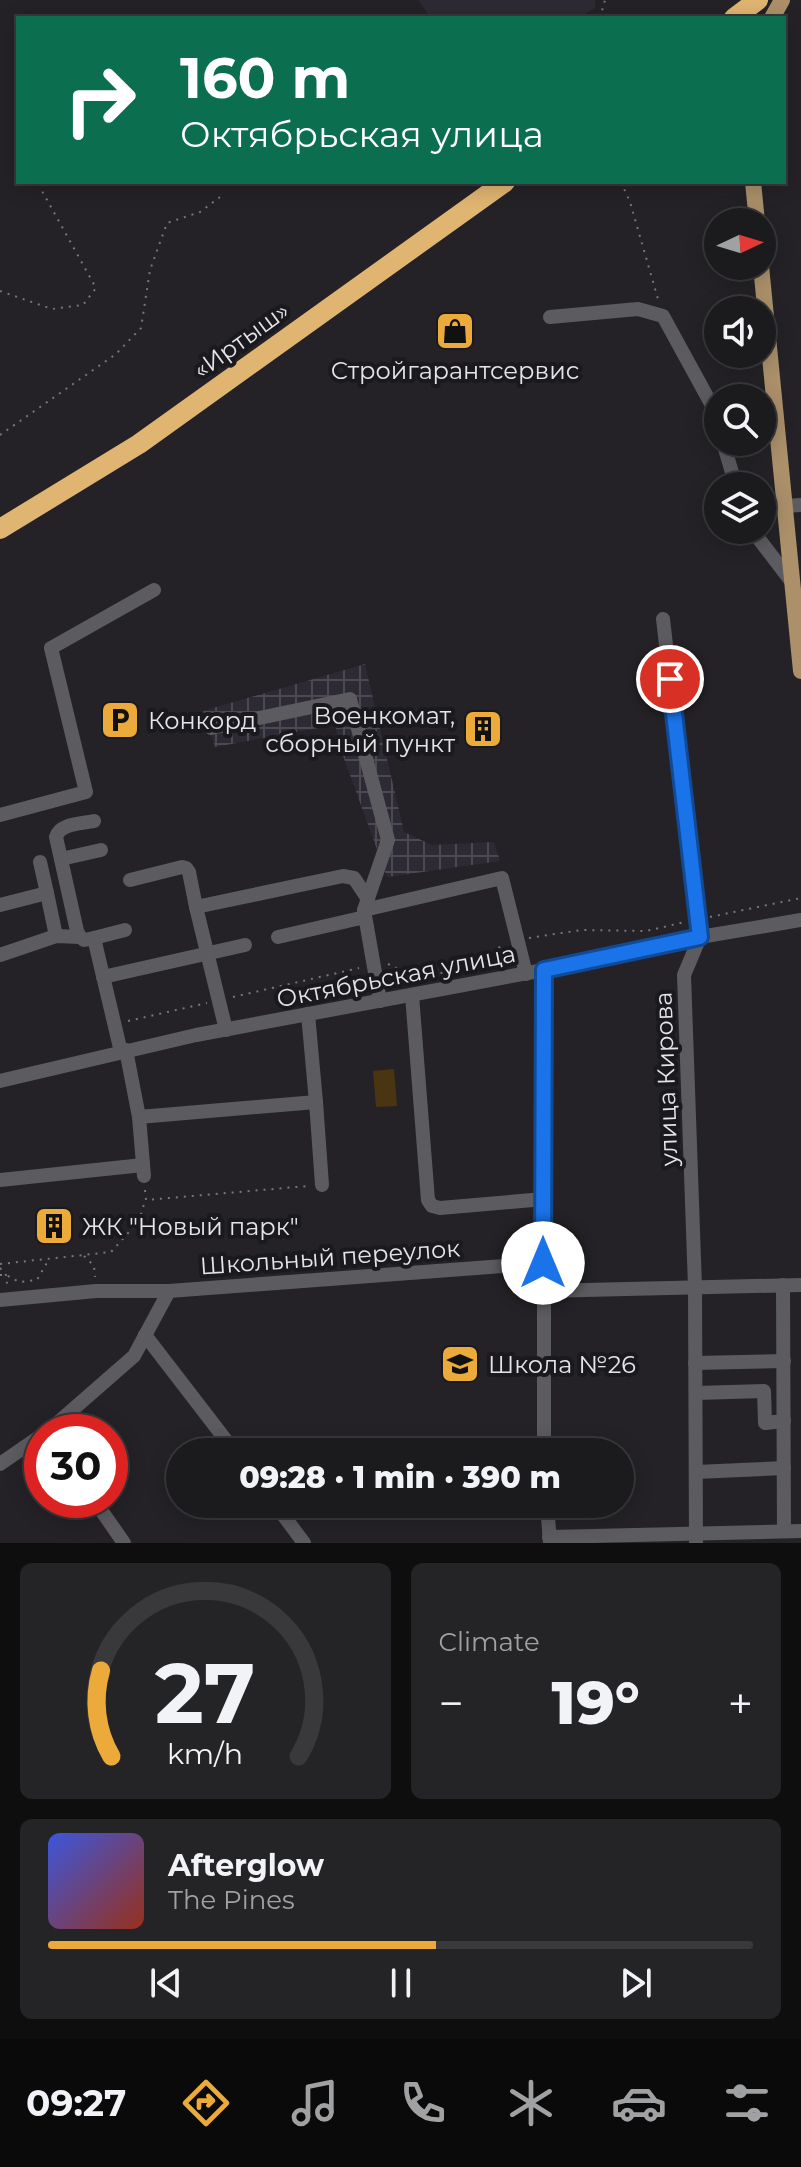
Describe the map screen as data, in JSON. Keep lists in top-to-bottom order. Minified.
{"streets":{"highway":["«Иртыш»"],"street":["Октябрьская улица","улица Кирова","Школьный переулок"]},"crossings":[["Октябрьская улица","улица Кирова"]],"places":{"shop":["Стройгарантсервис"],"parking":["Конкорд"],"building":["Военкомат, сборный пункт","ЖК \"Новый парк\""],"school or university":["Школа №26"]},"north":"right","page":{"turn":["160 m","Октябрьская улица"],"limit":"30","trip":"09:28 · 1 min · 390 m","tile":"Climate","heat":["−","19°","+"],"song":["Afterglow","The Pines"],"tabs":"09:27","gauge":["27","km/h"]}}
